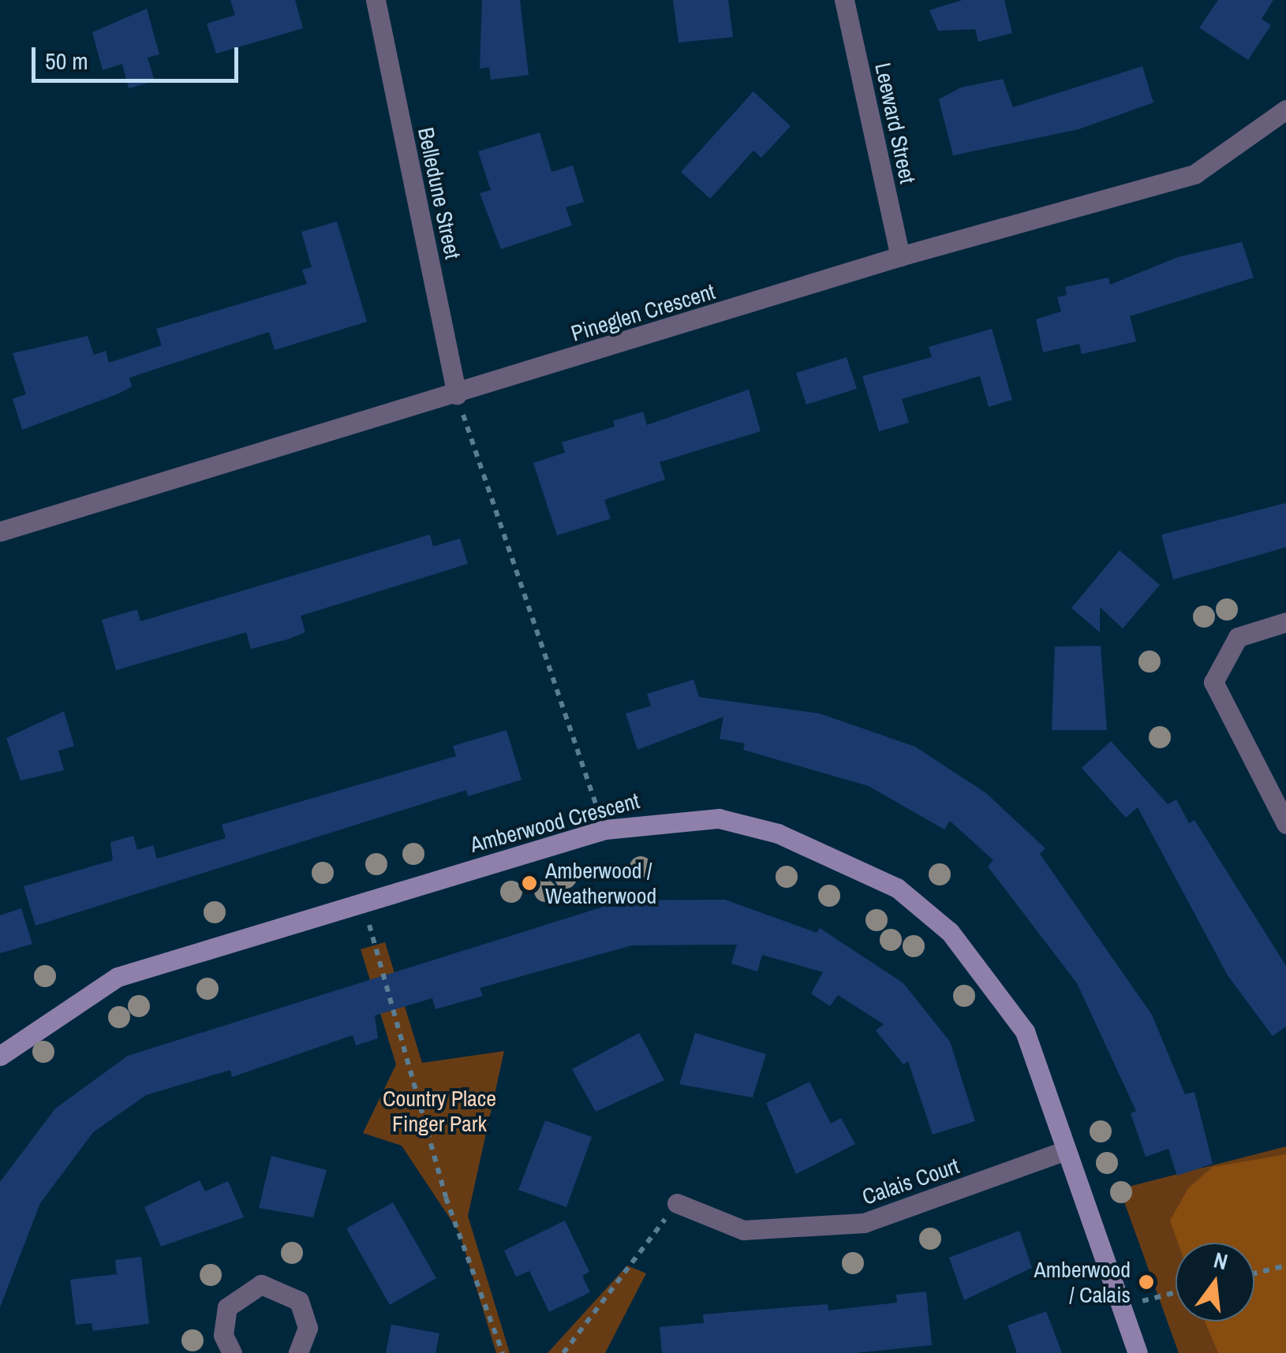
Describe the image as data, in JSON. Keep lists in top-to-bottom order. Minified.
{"streets":{"street":["Leeward Street","Belledune Street","Pineglen Crescent","Amberwood Crescent","Calais Court"]},"crossings":[["Leeward Street","Pineglen Crescent"],["Belledune Street","Pineglen Crescent"],["Amberwood Crescent","Calais Court"]],"parks":["Country Place Finger Park"],"places":["Amberwood / Weatherwood","Amberwood / Calais"],"scale_bar":"50 m","north":"top"}
